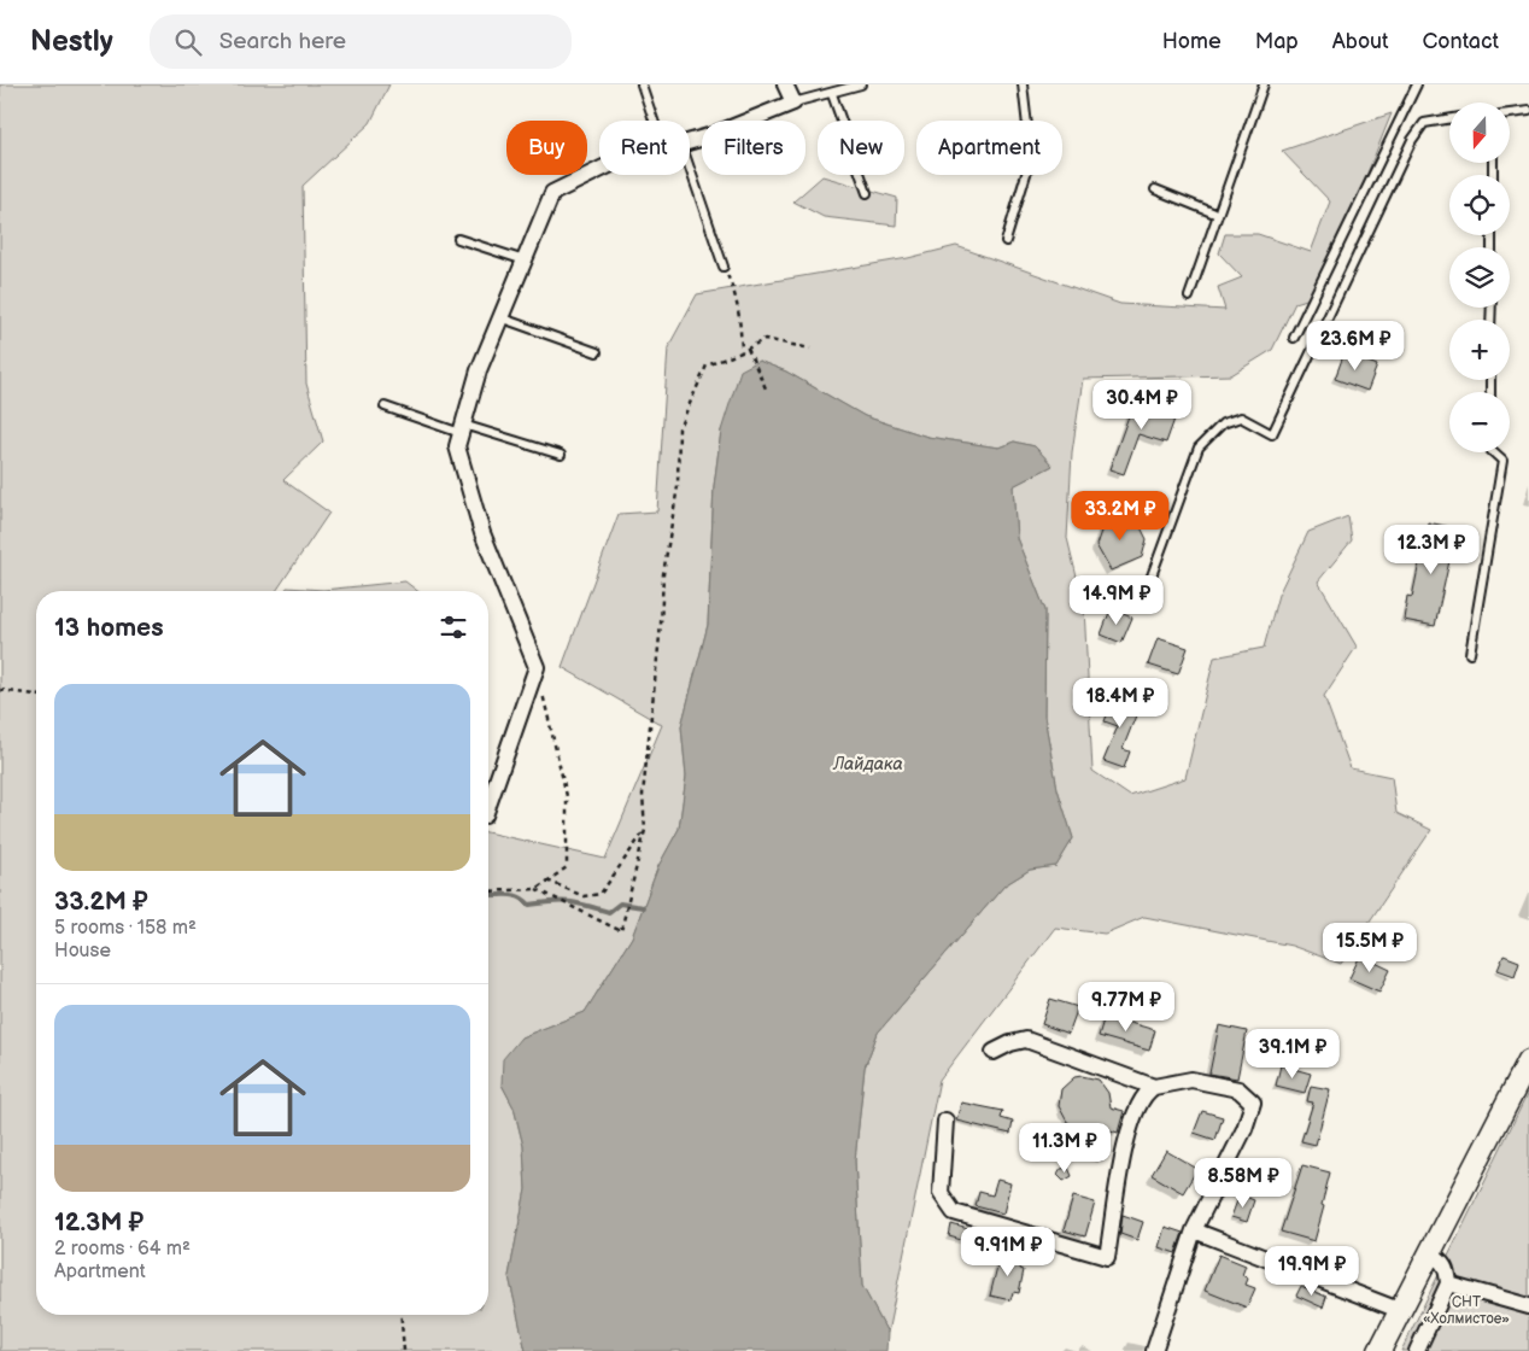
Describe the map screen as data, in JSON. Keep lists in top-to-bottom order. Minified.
{"water":["Лайдака"],"parks":["СНТ «Холмистое»"],"north":"bottom","page":{"header":"Nestly","search":"Search here","nav":["Home","Map","About","Contact"],"map_buttons":["+","−"],"chip":["Buy","Rent","Filters","New","Apartment"],"price":["23.6M ₽","30.4M ₽","33.2M ₽","12.3M ₽","14.9M ₽","18.4M ₽","15.5M ₽","9.77M ₽","39.1M ₽","11.3M ₽","8.58M ₽","9.91M ₽","19.9M ₽"],"heading":"13 homes","list":[{"name":"33.2M ₽","note":"5 rooms · 158 m² · House"},{"name":"12.3M ₽","note":"2 rooms · 64 m² · Apartment"}]}}
